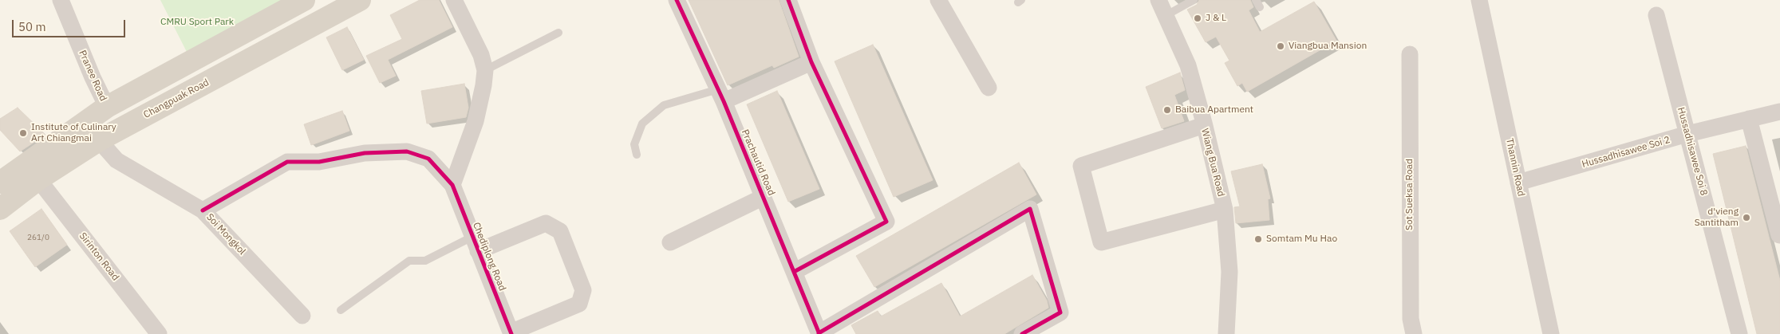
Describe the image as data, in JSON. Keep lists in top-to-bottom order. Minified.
{"streets":{"main road":["Changpuak Road"],"street":["Pranee Road","Hussadhisawee Soi 8","Hussadhisawee Soi 2","Prachautid Road","Wiang Bua Road","Thannin Road","Sot Sueksa Road","Soi Mongkol","Sirinton Road","Chediplong Road"]},"crossings":[["Changpuak Road","Soi Mongkol"],["Changpuak Road","Sirinton Road"],["Hussadhisawee Soi 8","Hussadhisawee Soi 2"],["Hussadhisawee Soi 2","Thannin Road"]],"parks":["CMRU Sport Park"],"places":["J & L","Viangbua Mansion","Baibua Apartment","Institute of Culinary Art Chiangmai","d'vieng Santitham","Somtam Mu Hao"],"house_numbers":["261/0"],"scale_bar":"50 m"}
